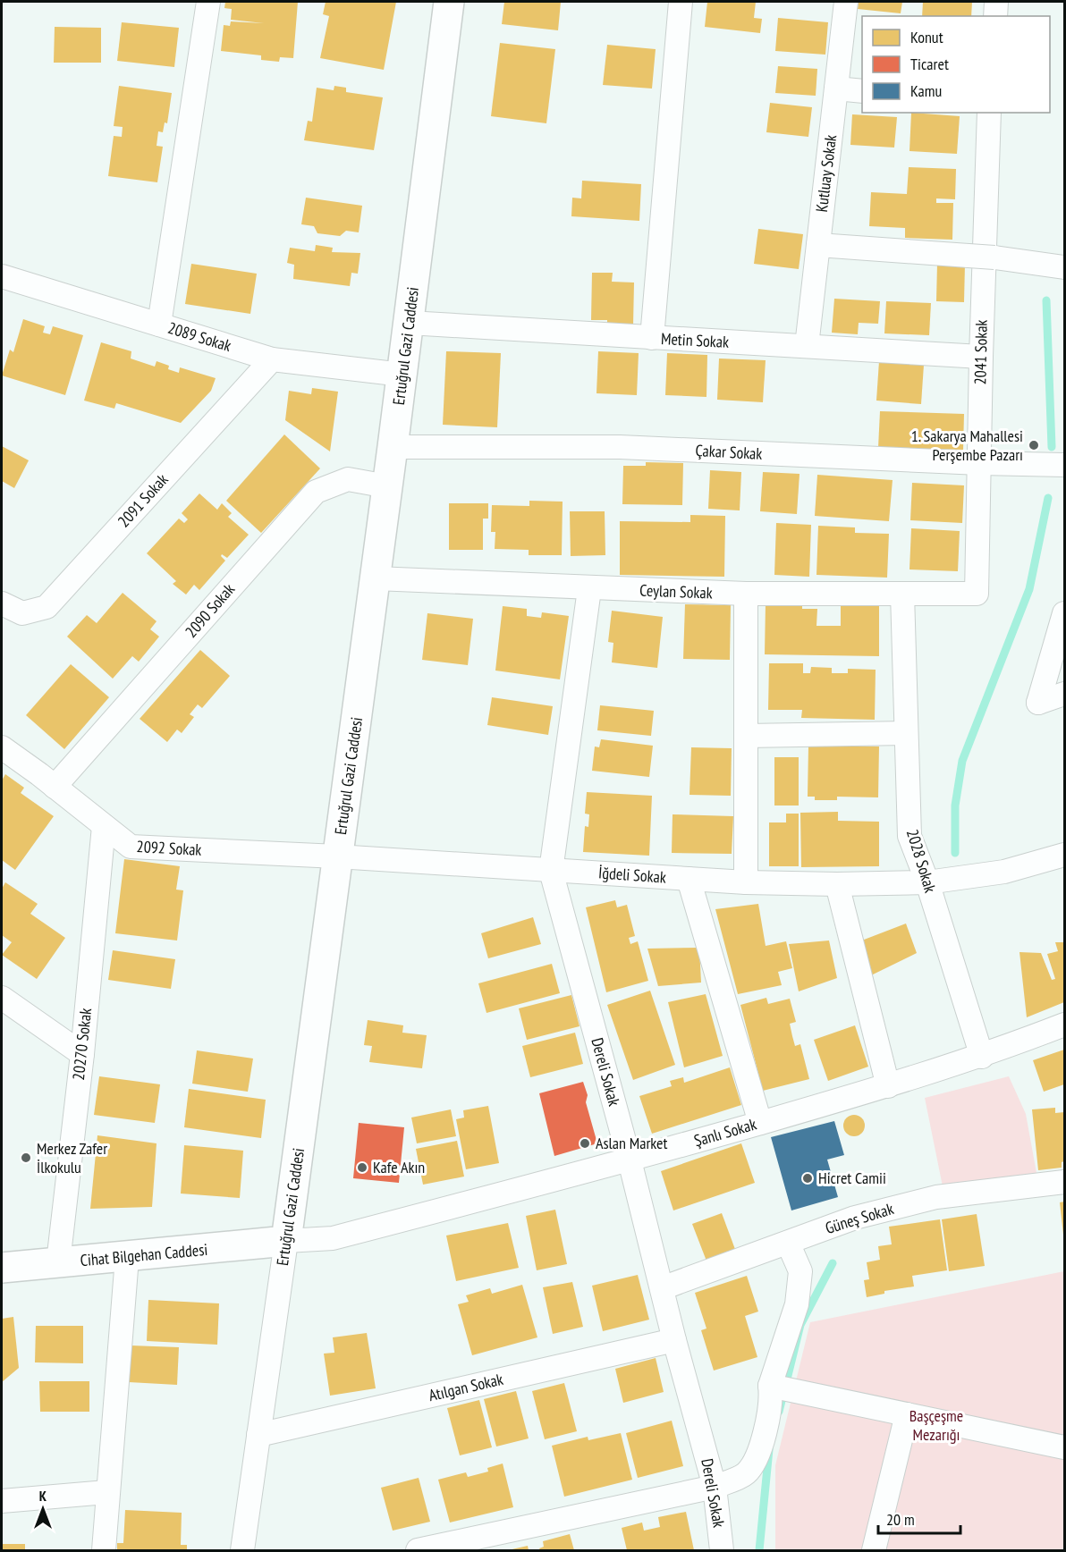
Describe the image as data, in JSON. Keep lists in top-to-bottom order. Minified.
{"streets":{"main road":["Ertuğrul Gazi Caddesi","Cihat Bilgehan Caddesi"],"street":["Kutluay Sokak","2089 Sokak","Metin Sokak","2041 Sokak","Çakar Sokak","2091 Sokak","Ceylan Sokak","2090 Sokak","2092 Sokak","2028 Sokak","İğdeli Sokak","20270 Sokak","Dereli Sokak","Şanlı Sokak","Güneş Sokak","Atılgan Sokak"]},"crossings":[["Kutluay Sokak","Metin Sokak"],["2089 Sokak","Ertuğrul Gazi Caddesi"],["2089 Sokak","2091 Sokak"],["Metin Sokak","Ertuğrul Gazi Caddesi"],["Metin Sokak","2041 Sokak"],["Ertuğrul Gazi Caddesi","Çakar Sokak"],["Ertuğrul Gazi Caddesi","Ceylan Sokak"],["Ertuğrul Gazi Caddesi","2090 Sokak"],["Ertuğrul Gazi Caddesi","2092 Sokak"],["Ertuğrul Gazi Caddesi","İğdeli Sokak"],["Ertuğrul Gazi Caddesi","Şanlı Sokak"],["Ertuğrul Gazi Caddesi","Cihat Bilgehan Caddesi"],["Ertuğrul Gazi Caddesi","Atılgan Sokak"],["2041 Sokak","Çakar Sokak"],["2041 Sokak","Ceylan Sokak"],["Ceylan Sokak","2028 Sokak"],["Ceylan Sokak","Dereli Sokak"],["2090 Sokak","2092 Sokak"],["2092 Sokak","İğdeli Sokak"],["2092 Sokak","20270 Sokak"],["2028 Sokak","İğdeli Sokak"],["2028 Sokak","Şanlı Sokak"],["İğdeli Sokak","Dereli Sokak"],["20270 Sokak","Cihat Bilgehan Caddesi"],["Dereli Sokak","Şanlı Sokak"],["Dereli Sokak","Güneş Sokak"],["Dereli Sokak","Atılgan Sokak"],["Şanlı Sokak","Cihat Bilgehan Caddesi"]],"parks":["Başçeşme Mezarığı"],"places":["1. Sakarya Mahallesi Perşembe Pazarı","Aslan Market","Merkez Zafer İlkokulu","Kafe Akın","Hicret Camii"],"legend":["Konut","Ticaret","Kamu"],"scale_bar":"20 m","north":"top"}
